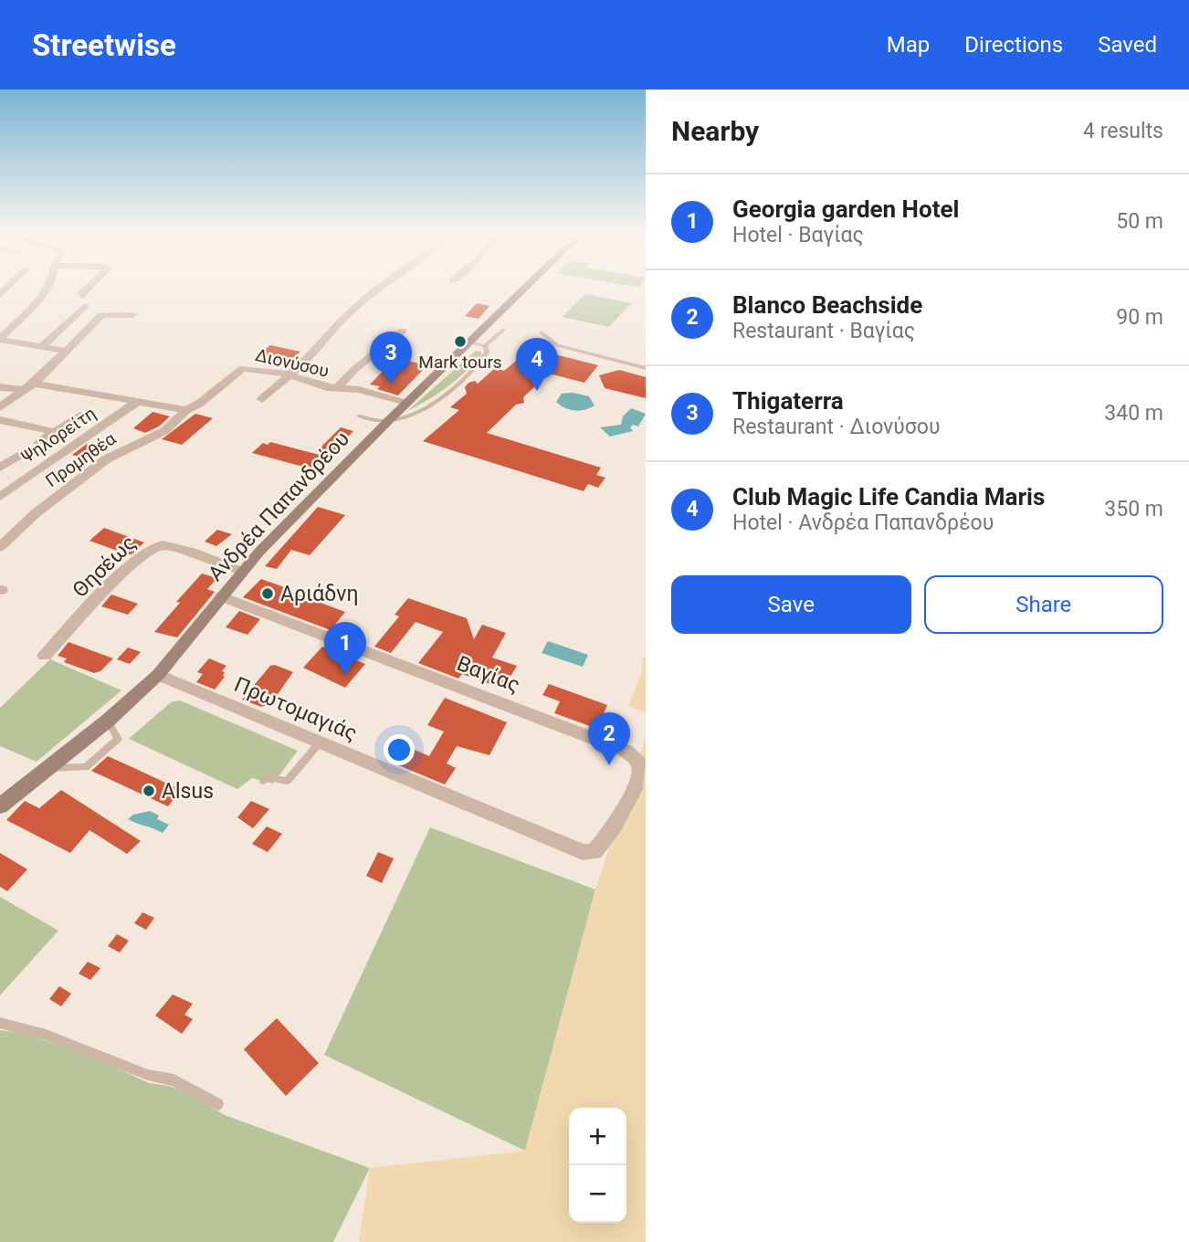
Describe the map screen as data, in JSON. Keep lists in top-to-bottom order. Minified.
{"streets":{"main road":["Ανδρέα Παπανδρέου"],"street":["Διονύσου","Ψηλορείτη","Προμηθέα","Θησέως","Βαγίας","Πρωτομαγιάς"]},"crossings":[["Διονύσου","Προμηθέα"],["Διονύσου","Ανδρέα Παπανδρέου"],["Ανδρέα Παπανδρέου","Θησέως"],["Ανδρέα Παπανδρέου","Βαγίας"],["Ανδρέα Παπανδρέου","Πρωτομαγιάς"],["Βαγίας","Πρωτομαγιάς"]],"places":["Mark tours","Αριάδνη","Alsus"],"page":{"header":"Streetwise","nav":["Map","Directions","Saved"],"heading":["Nearby","4 results"],"list":[{"mark":"1","name":"Georgia garden Hotel","note":"Hotel · Βαγίας","value":"50 m"},{"mark":"2","name":"Blanco Beachside","note":"Restaurant · Βαγίας","value":"90 m"},{"mark":"3","name":"Thigaterra","note":"Restaurant · Διονύσου","value":"340 m"},{"mark":"4","name":"Club Magic Life Candia Maris","note":"Hotel · Ανδρέα Παπανδρέου","value":"350 m"}],"pins":["3","4","1","2"],"buttons":["Save","Share"],"map_buttons":["+","−"]}}
